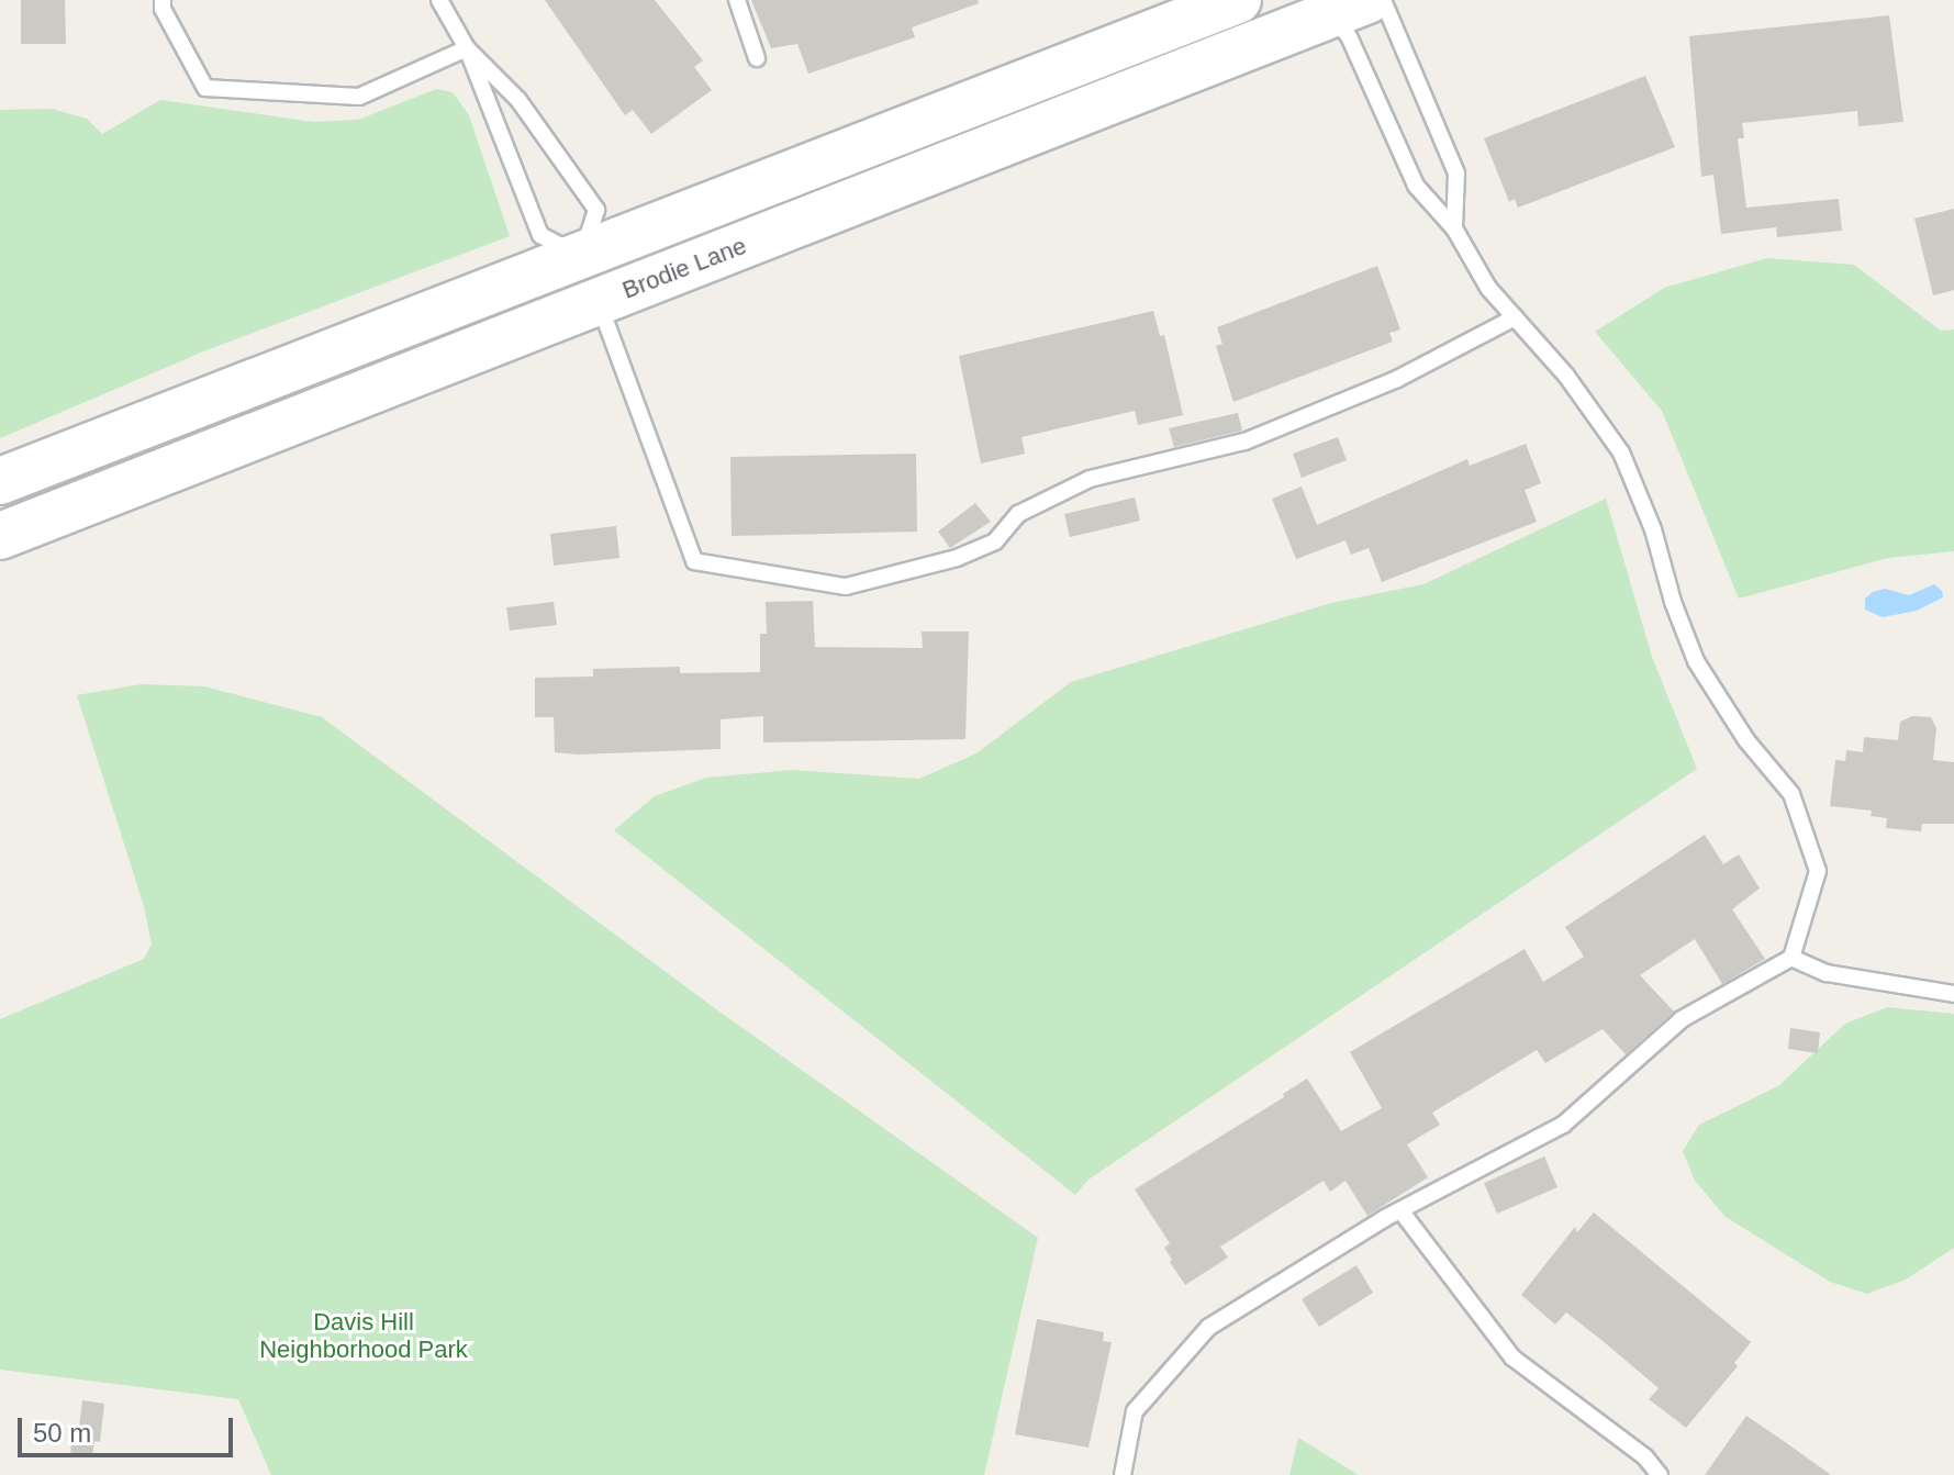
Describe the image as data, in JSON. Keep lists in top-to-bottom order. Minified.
{"streets":{"main road":["Brodie Lane"]},"parks":["Davis Hill Neighborhood Park"],"scale_bar":"50 m"}
